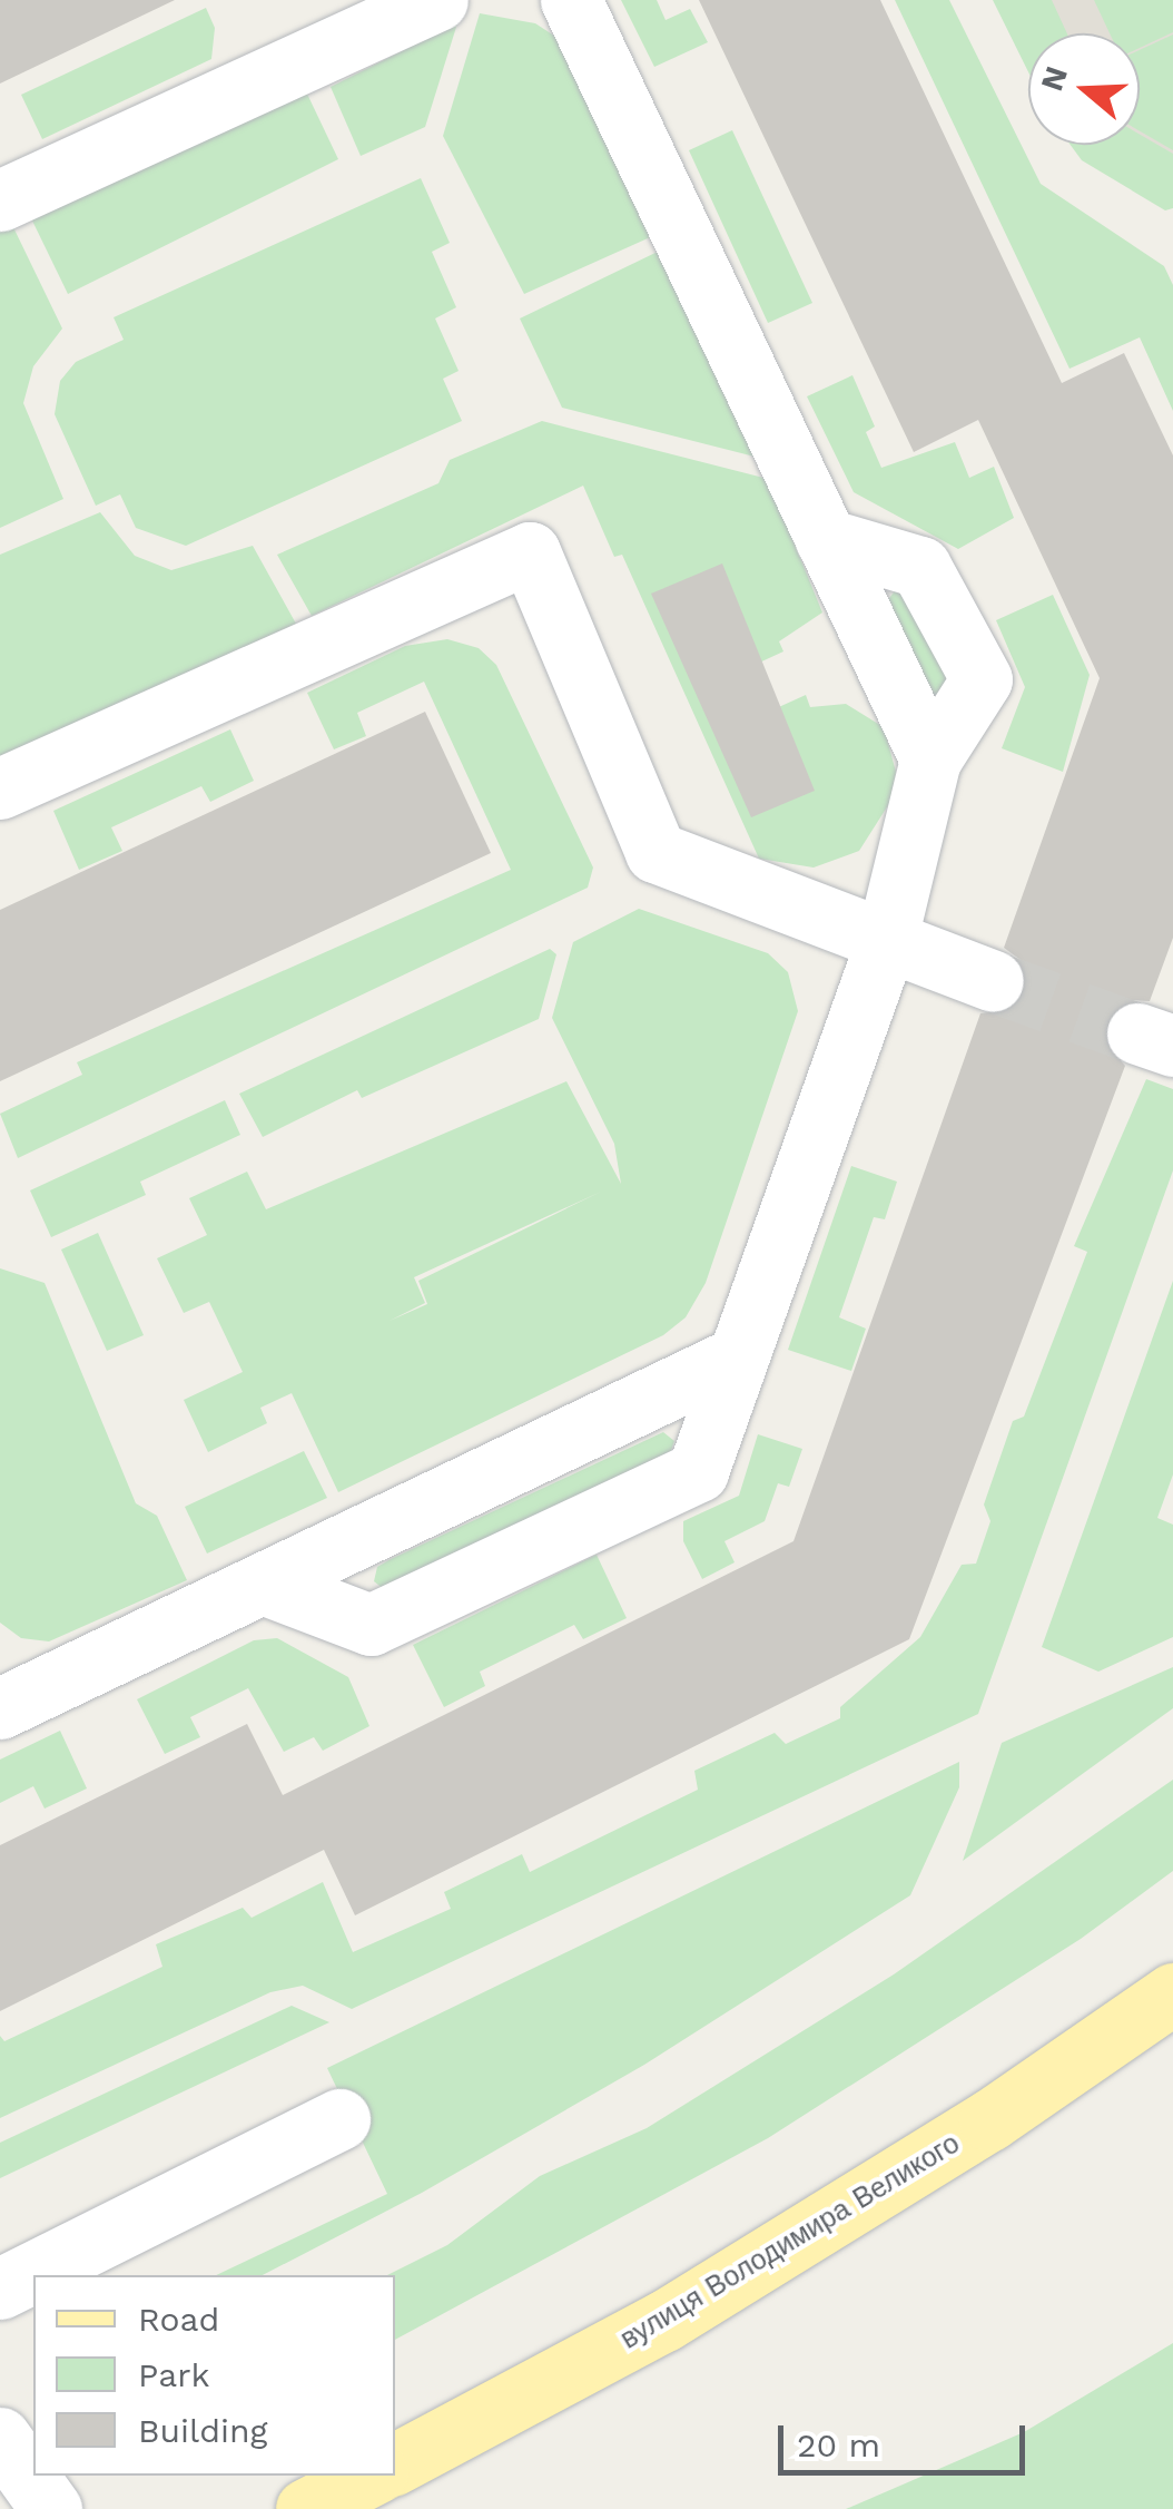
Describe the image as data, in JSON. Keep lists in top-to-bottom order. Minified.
{"streets":{"main road":["вулиця Володимира Великого"]},"legend":["Road","Park","Building"],"scale_bar":"20 m","north":"left"}
